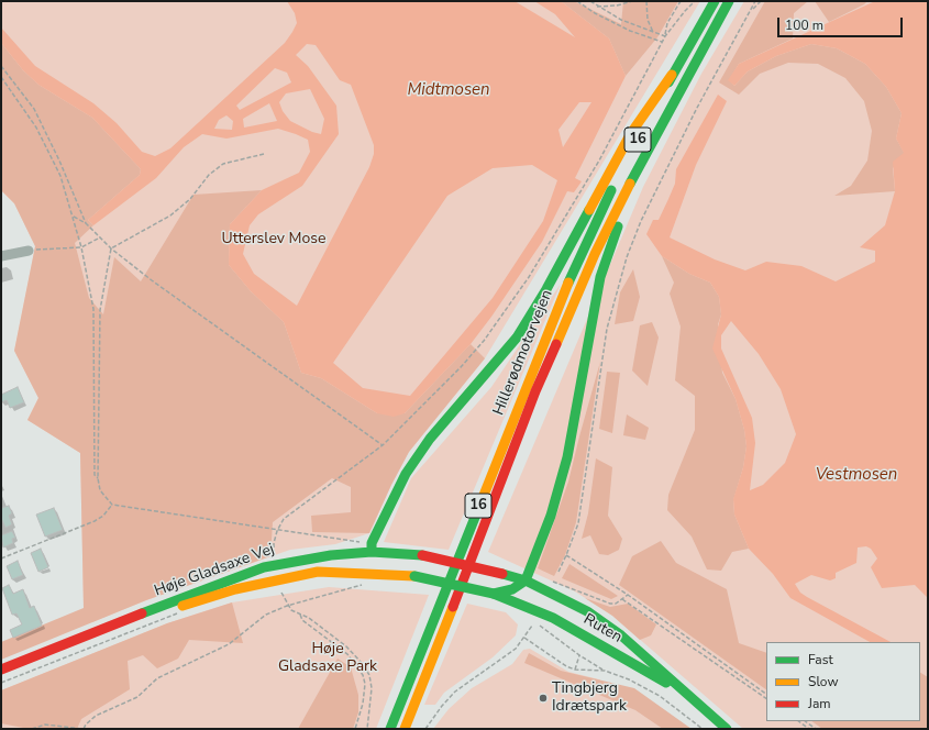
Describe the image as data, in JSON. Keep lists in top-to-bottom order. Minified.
{"streets":{"main road":["16","Hillerødmotorvejen","Høje Gladsaxe Vej","Ruten"]},"crossings":[["Høje Gladsaxe Vej","Ruten"]],"water":["Midtmosen","Vestmosen"],"parks":["Utterslev Mose","Høje Gladsaxe Park"],"places":["Tingbjerg Idrætspark"],"legend":["Fast","Slow","Jam"],"scale_bar":"100 m"}
